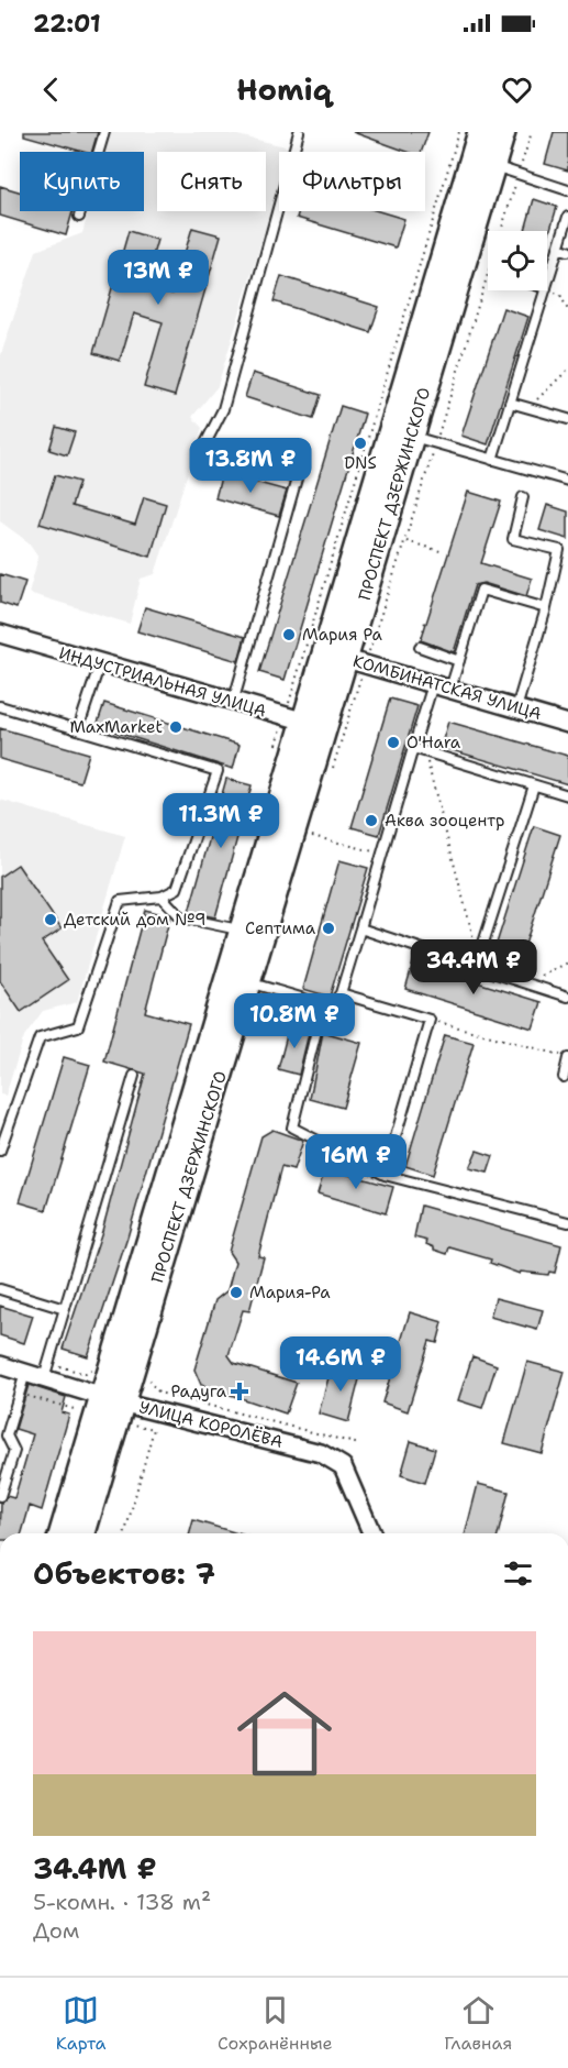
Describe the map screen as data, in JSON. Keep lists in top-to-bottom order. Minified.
{"streets":{"main road":["ПРОСПЕКТ ДЗЕРЖИНСКОГО"],"street":["ИНДУСТРИАЛЬНАЯ УЛИЦА","КОМБИНАТСКАЯ УЛИЦА","УЛИЦА КОРОЛЁВА"]},"crossings":[["ПРОСПЕКТ ДЗЕРЖИНСКОГО","ИНДУСТРИАЛЬНАЯ УЛИЦА"],["ПРОСПЕКТ ДЗЕРЖИНСКОГО","КОМБИНАТСКАЯ УЛИЦА"],["ПРОСПЕКТ ДЗЕРЖИНСКОГО","УЛИЦА КОРОЛЁВА"]],"places":{"other":["DNS","Мария Ра","MaxMarket","O'Hara","Аква зооцентр","Детский дом №9","Септима","Мария-Ра"],"health":["Радуга"]},"page":{"status":"22:01","header":"Homiq","chip":["Купить","Снять","Фильтры"],"price":["13M ₽","13.8M ₽","11.3M ₽","34.4M ₽","10.8M ₽","16M ₽","14.6M ₽"],"heading":"Объектов: 7","list":[{"name":"34.4M ₽","note":"5-комн. · 138 m² · Дом"}],"tabs":["Карта","Сохранённые","Главная"]}}
